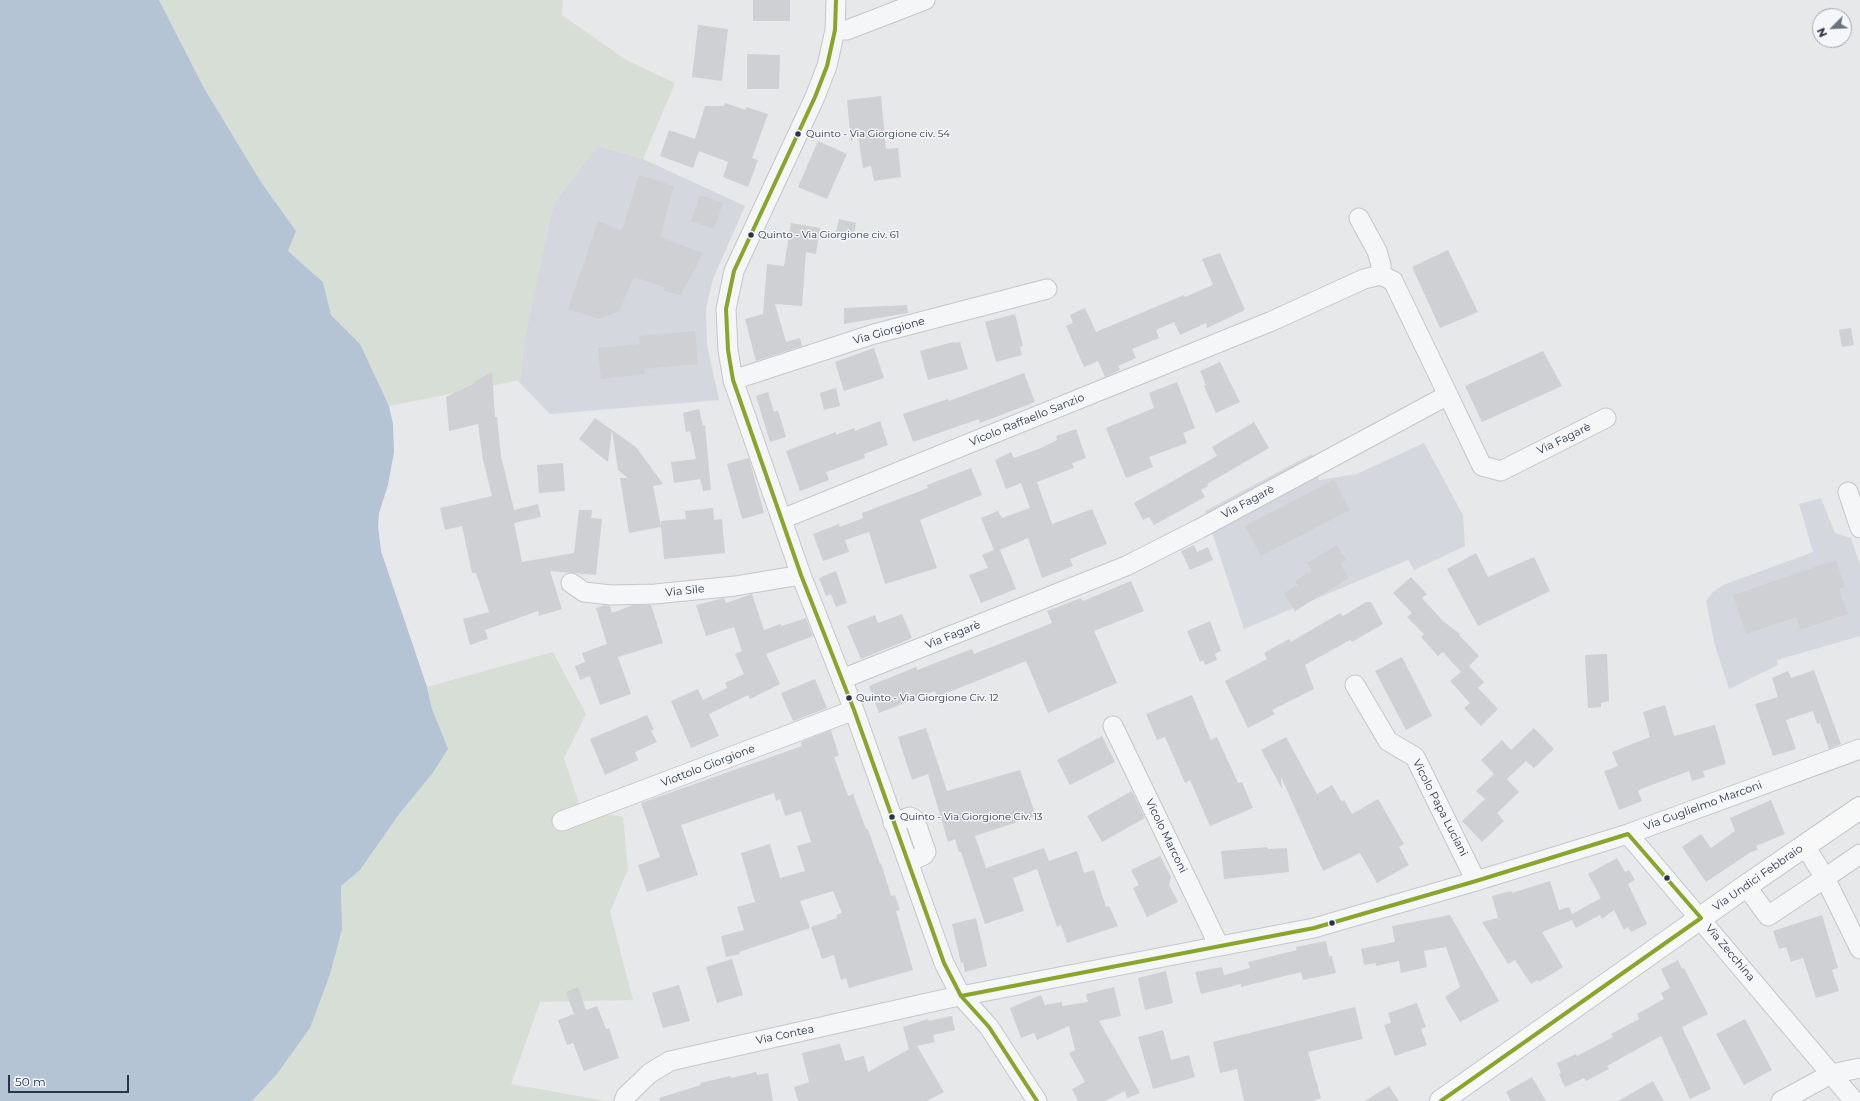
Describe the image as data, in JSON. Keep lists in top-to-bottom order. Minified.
{"streets":{"main road":["Via Undici Febbraio"],"street":["Via Giorgione","Vicolo Raffaello Sanzio","Via Fagarè","Via Sile","Viottolo Giorgione","Via Guglielmo Marconi","Vicolo Papa Luciani","Vicolo Marconi","Via Zecchina","Via Contea"]},"crossings":[["Via Guglielmo Marconi","Vicolo Papa Luciani"],["Via Guglielmo Marconi","Vicolo Marconi"],["Via Guglielmo Marconi","Via Zecchina"],["Via Guglielmo Marconi","Via Contea"],["Via Undici Febbraio","Via Zecchina"]],"places":["Quinto - Via Giorgione civ. 54","Quinto - Via Giorgione civ. 61","Quinto - Via Giorgione Civ. 12","Quinto - Via Giorgione Civ. 13"],"scale_bar":"50 m","north":"bottom left"}
